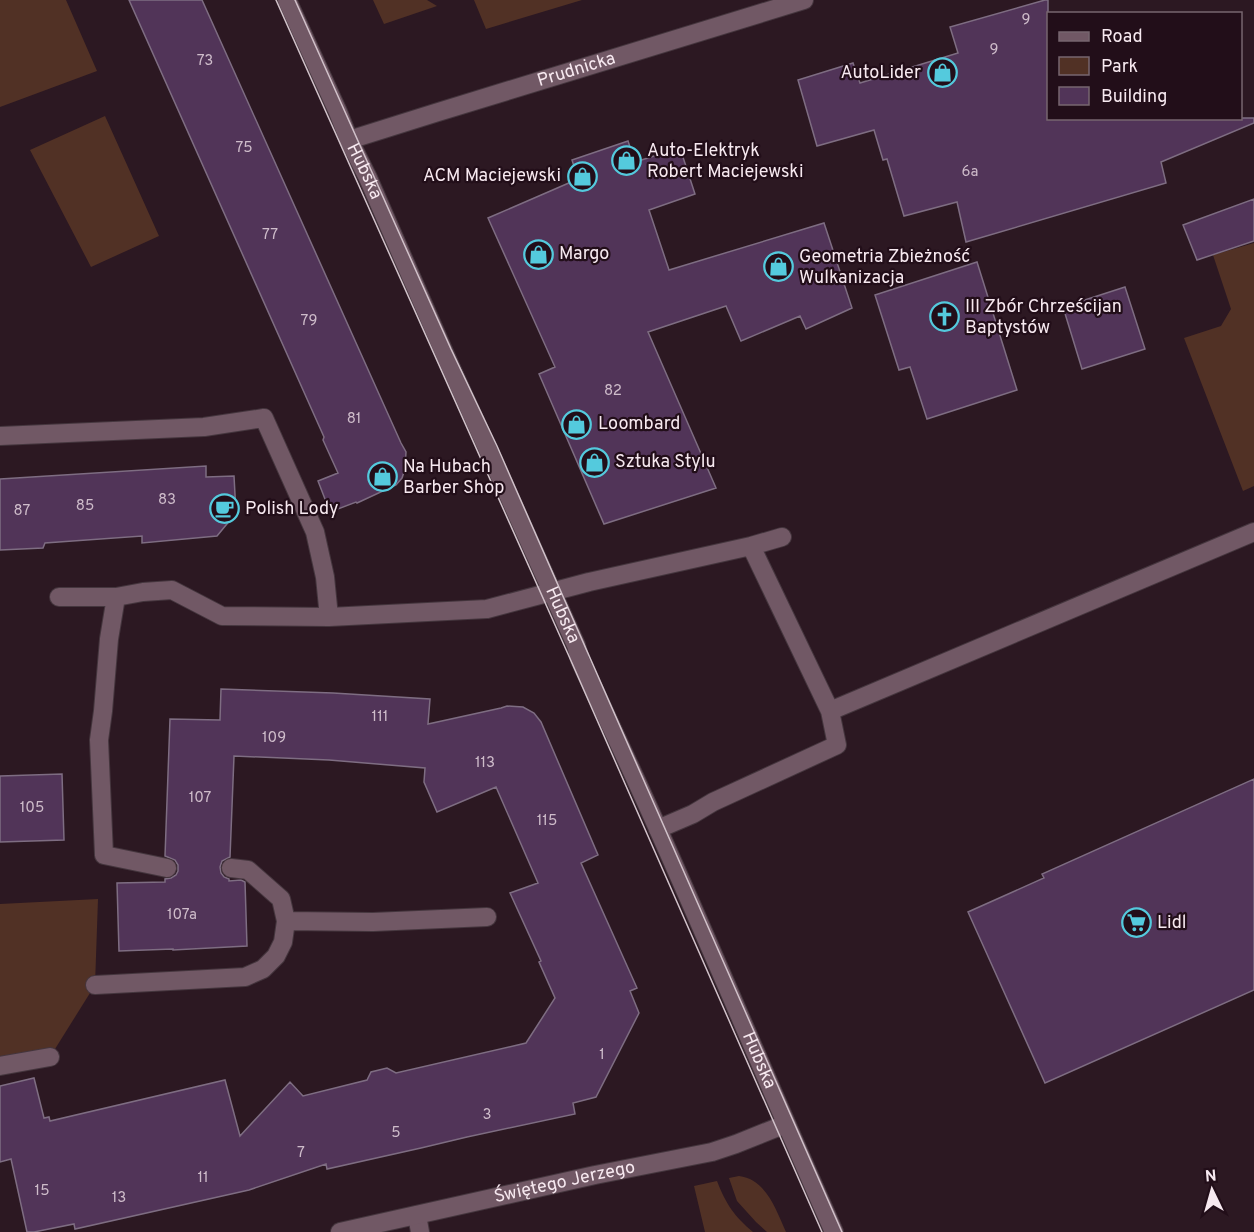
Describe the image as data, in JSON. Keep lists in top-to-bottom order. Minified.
{"streets":{"street":["Prudnicka","Hubska","Świętego Jerzego"]},"crossings":[["Prudnicka","Hubska"],["Hubska","Świętego Jerzego"]],"places":{"shop":["AutoLider","Auto-Elektryk Robert Maciejewski","ACM Maciejewski","Margo","Geometria Zbieżność Wulkanizacja","Loombard","Sztuka Stylu","Na Hubach Barber Shop"],"church":["III Zbór Chrześcijan Baptystów"],"cafe":["Polish Lody"],"supermarket":["Lidl"]},"house_numbers":["9","9","73","75","6a","77","79","82","81","83","85","87","111","109","113","107","105","115","107a","1","3","5","7","11","15","13"],"legend":["Road","Park","Building"],"north":"top"}
